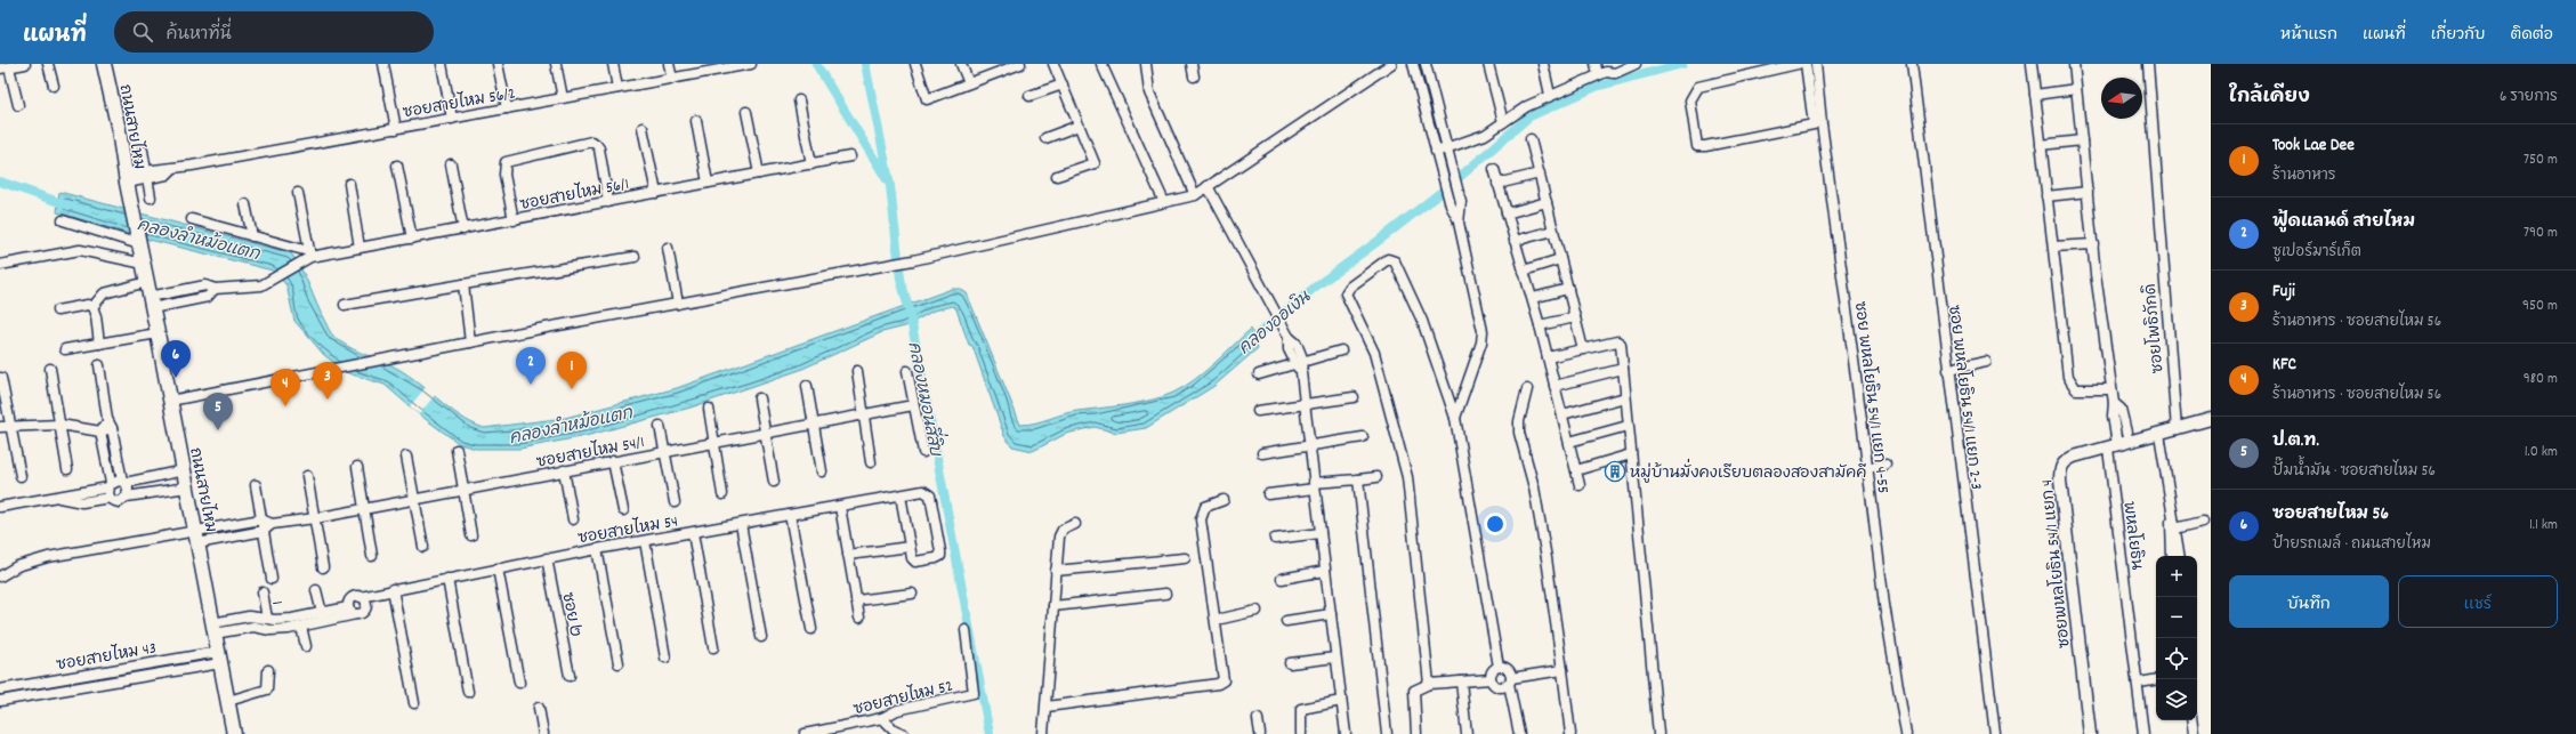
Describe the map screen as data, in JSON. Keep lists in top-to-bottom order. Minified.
{"streets":{"main road":["ถนนสายไหม"],"street":["ซอยสายไหม 56/2","ซอยสายไหม 56/1","ซอยโพธิภักดิ","ซอย พหลโยธิน 54/1 แยก 4-55","ซอย พหลโยธิน 54/1 แยก 2-3","ซอยสายไหม 54/1","ซอยสายไหม 54","พหลโยธิน","ซอยพหลโยธิน 54/1 แยก 4","1","ซอย ๒","ซอยสายไหม 43","ซอยสายไหม 52"]},"crossings":[["ซอยสายไหม 56/2","ถนนสายไหม"],["ถนนสายไหม","ซอยสายไหม 43"],["ซอยโพธิภักดิ","ซอยพหลโยธิน 54/1 แยก 4"],["ซอยสายไหม 54","ซอย ๒"],["พหลโยธิน","ซอยพหลโยธิน 54/1 แยก 4"]],"water":["คลองลำหม้อแตก","คลองออเงิน","คลองหมอนสี่สิบ"],"places":{"building":["หมู่บ้านมั่งคงเรียบตลองสองสามัคคี"]},"north":"left","page":{"header":"แผนที่","search":"ค้นหาที่นี่","nav":["หน้าแรก","แผนที่","เกี่ยวกับ","ติดต่อ"],"heading":["ใกล้เคียง","6 รายการ"],"list":[{"mark":"1","name":"Took Lae Dee","note":"ร้านอาหาร","value":"750 m"},{"mark":"2","name":"ฟู้ดแลนด์ สายไหม","note":"ซูเปอร์มาร์เก็ต","value":"790 m"},{"mark":"3","name":"Fuji","note":"ร้านอาหาร · ซอยสายไหม 56","value":"950 m"},{"mark":"4","name":"KFC","note":"ร้านอาหาร · ซอยสายไหม 56","value":"980 m"},{"mark":"5","name":"ป.ต.ท.","note":"ปั๊มน้ำมัน · ซอยสายไหม 56","value":"1.0 km"},{"mark":"6","name":"ซอยสายไหม 56","note":"ป้ายรถเมล์ · ถนนสายไหม","value":"1.1 km"}],"pins":["6","2","1","3","4","5"],"map_buttons":["+","−"],"buttons":["บันทึก","แชร์"]}}
